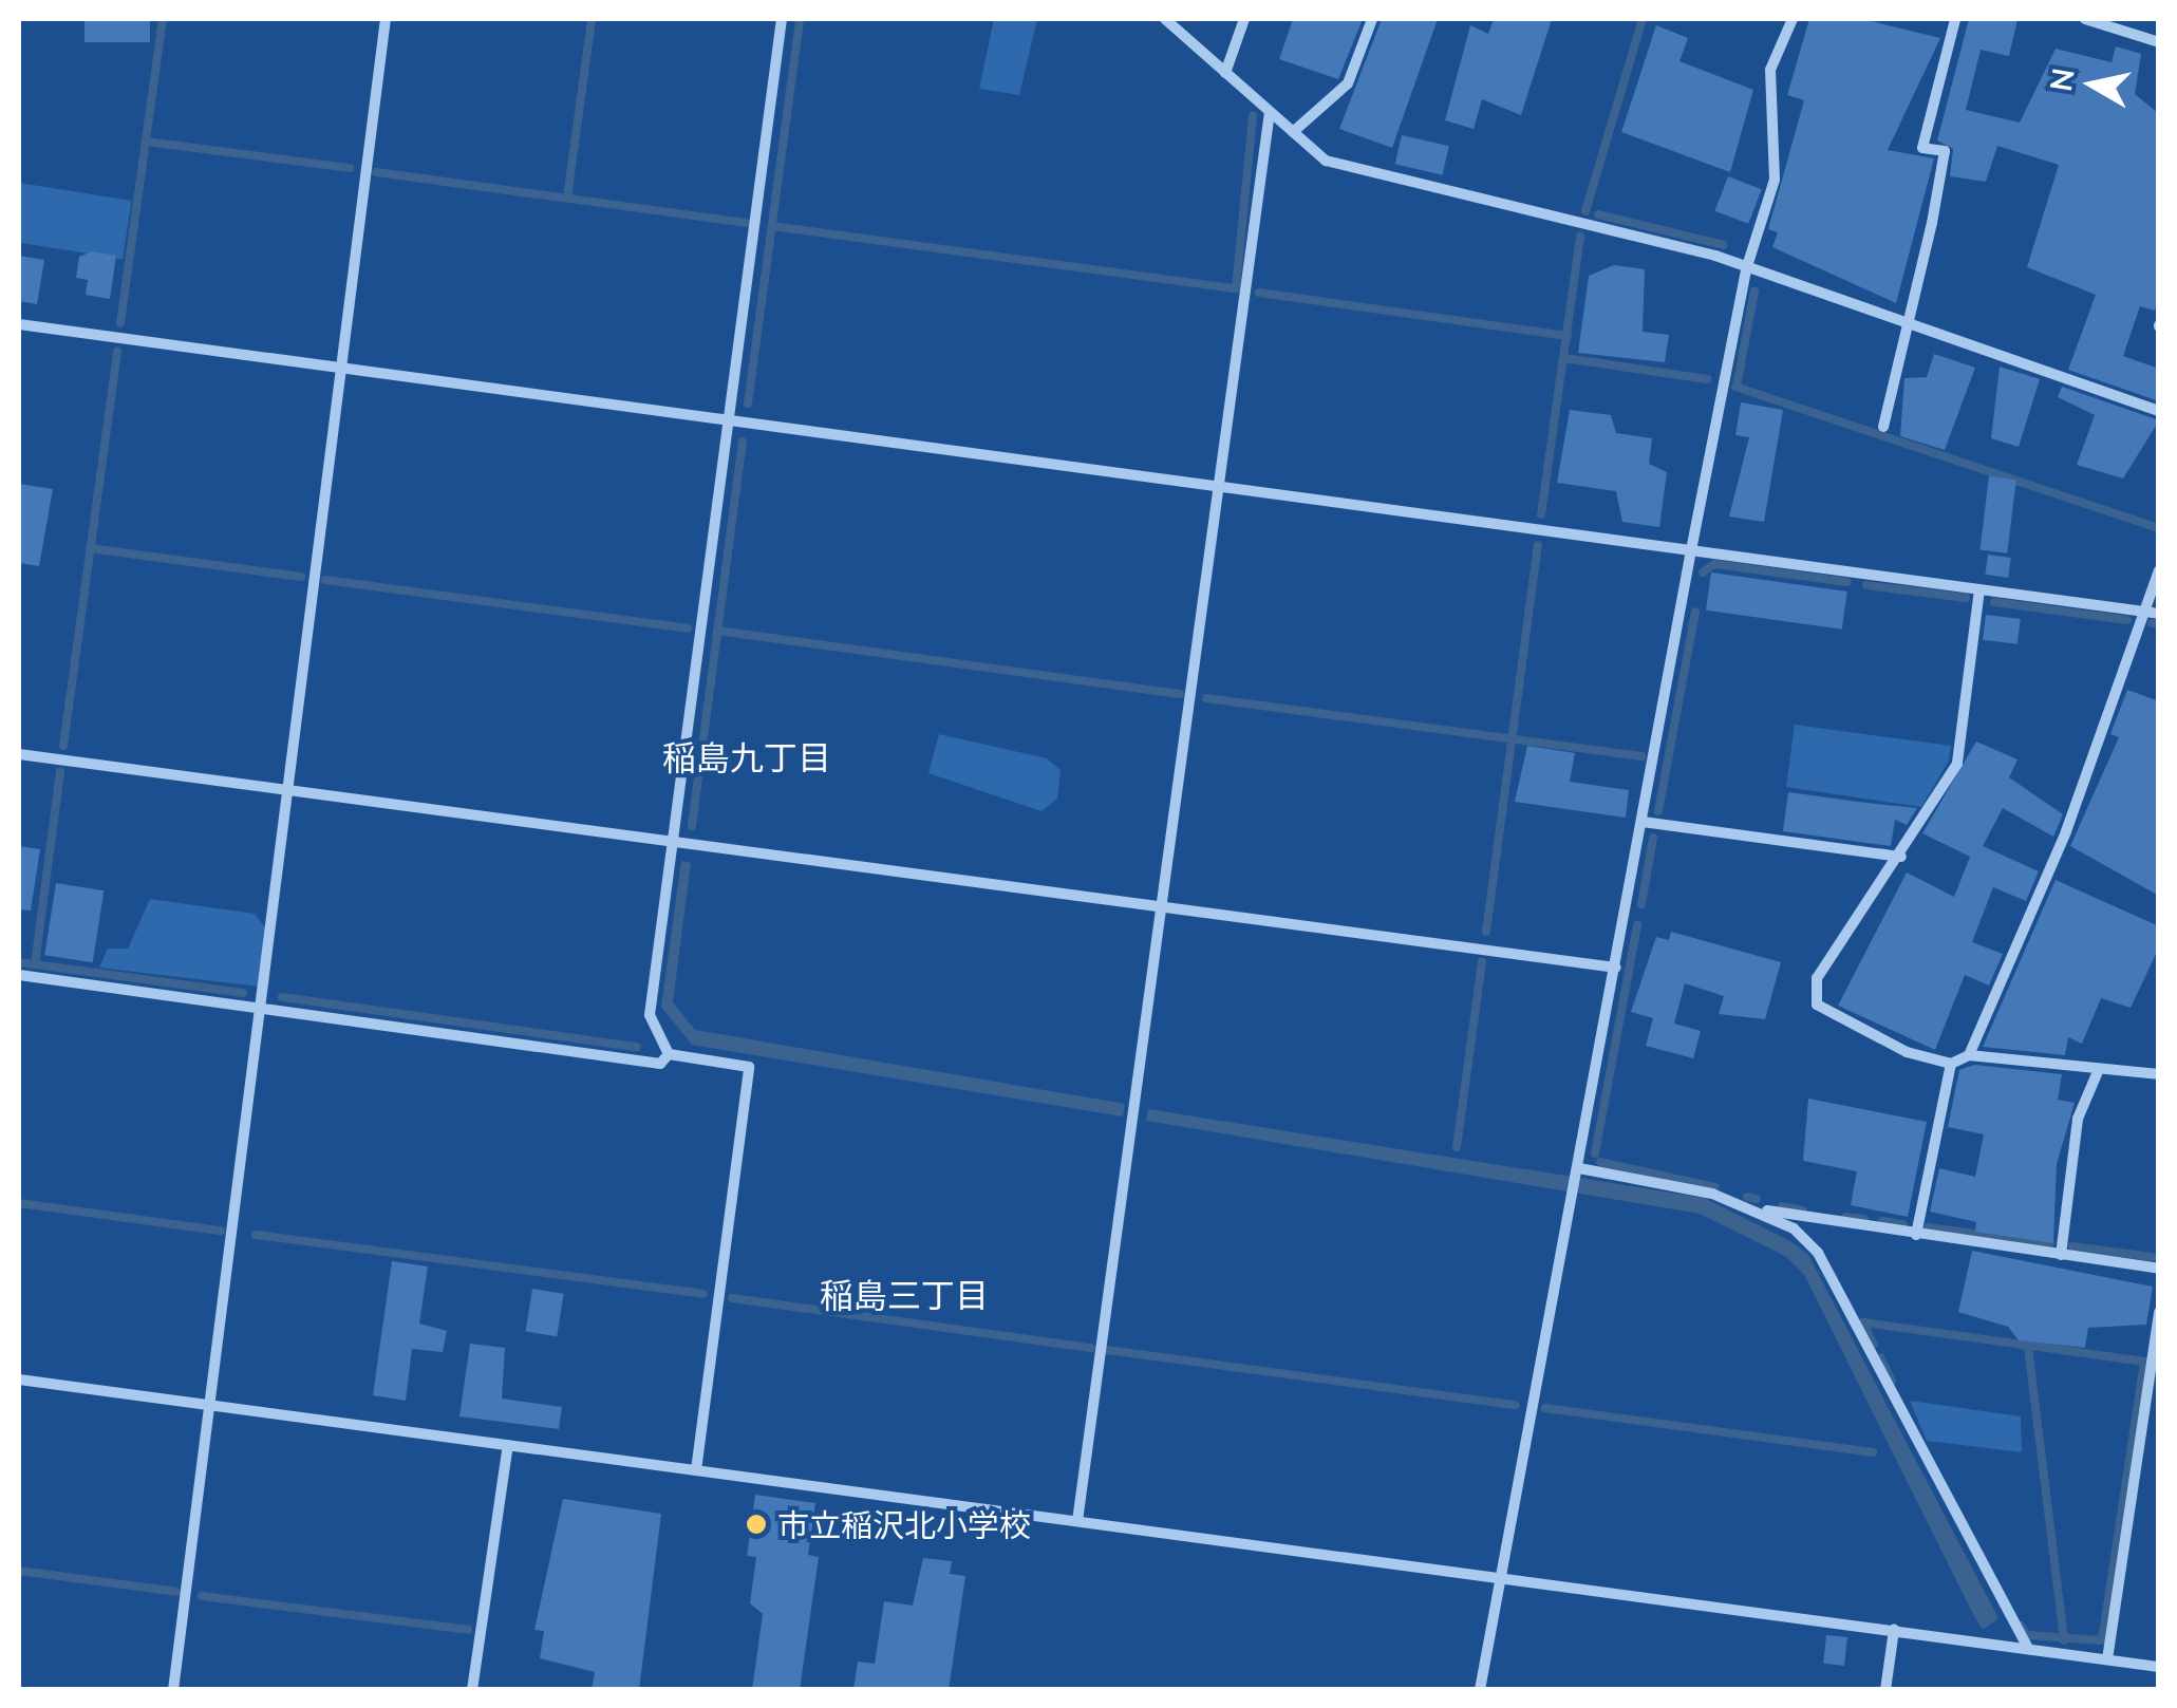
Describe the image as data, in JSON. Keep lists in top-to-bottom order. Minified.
{"districts":["稲島九丁目","稲島三丁目"],"places":["市立稲沢北小学校"],"north":"left"}
